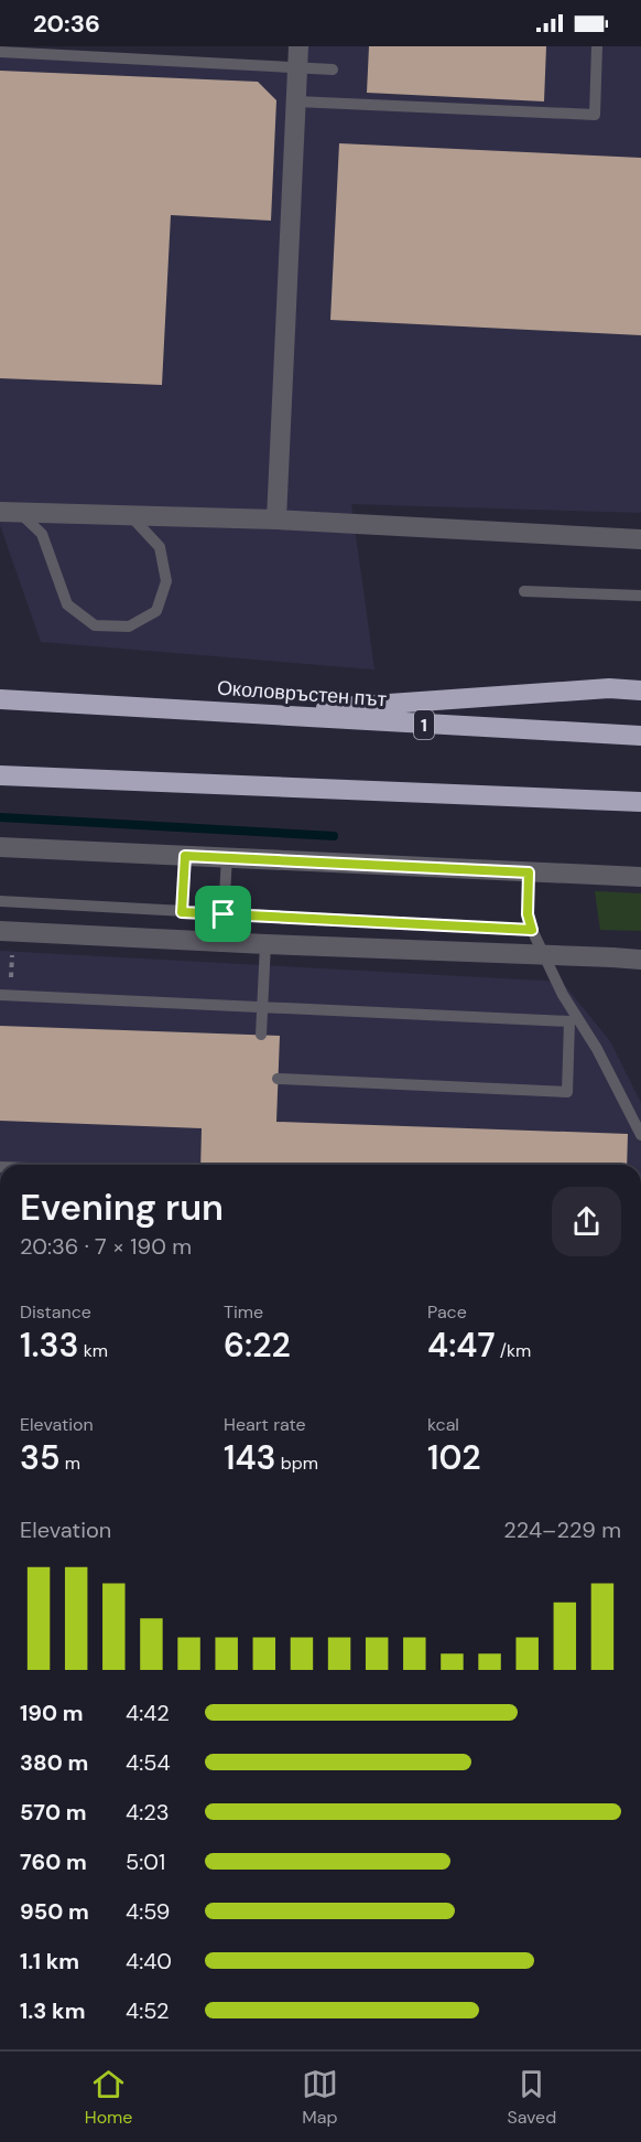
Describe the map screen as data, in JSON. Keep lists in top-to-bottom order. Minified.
{"streets":{"highway":["Околовръстен път","1"]},"page":{"status":"20:36","heading":["Evening run","20:36 · 7 × 190 m"],"stats":[["Distance","1.33 km"],["Time","6:22"],["Pace","4:47 /km"],["Elevation","35 m"],["Heart rate","143 bpm"],["kcal","102"]],"chart":["Elevation","224–229 m"],"list":[{"name":"190 m","note":"4:42"},{"name":"380 m","note":"4:54"},{"name":"570 m","note":"4:23"},{"name":"760 m","note":"5:01"},{"name":"950 m","note":"4:59"},{"name":"1.1 km","note":"4:40"},{"name":"1.3 km","note":"4:52"}],"tabs":["Home","Map","Saved"]}}
